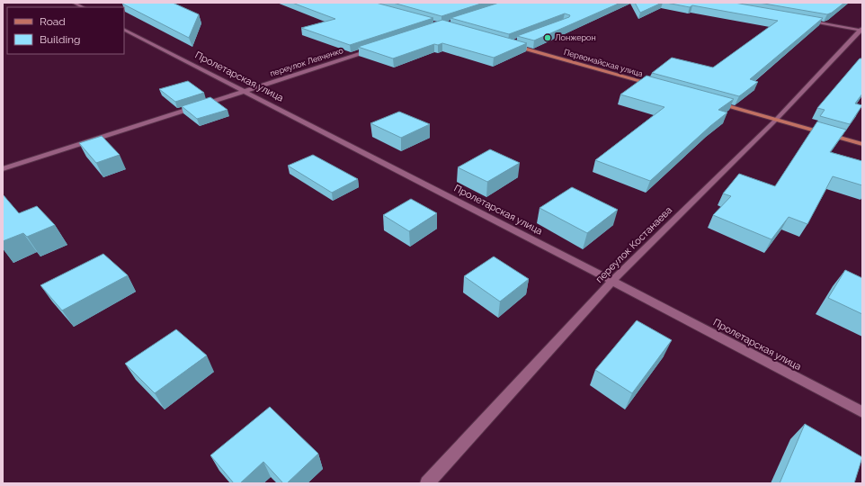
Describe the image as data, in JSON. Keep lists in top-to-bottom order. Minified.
{"streets":{"main road":["Первомайская улица"],"street":["переулок Левченко","Пролетарская улица","переулок Костанаева"]},"crossings":[["переулок Левченко","Пролетарская улица"],["Пролетарская улица","переулок Костанаева"]],"places":["Лонжерон"],"legend":["Road","Building"]}
